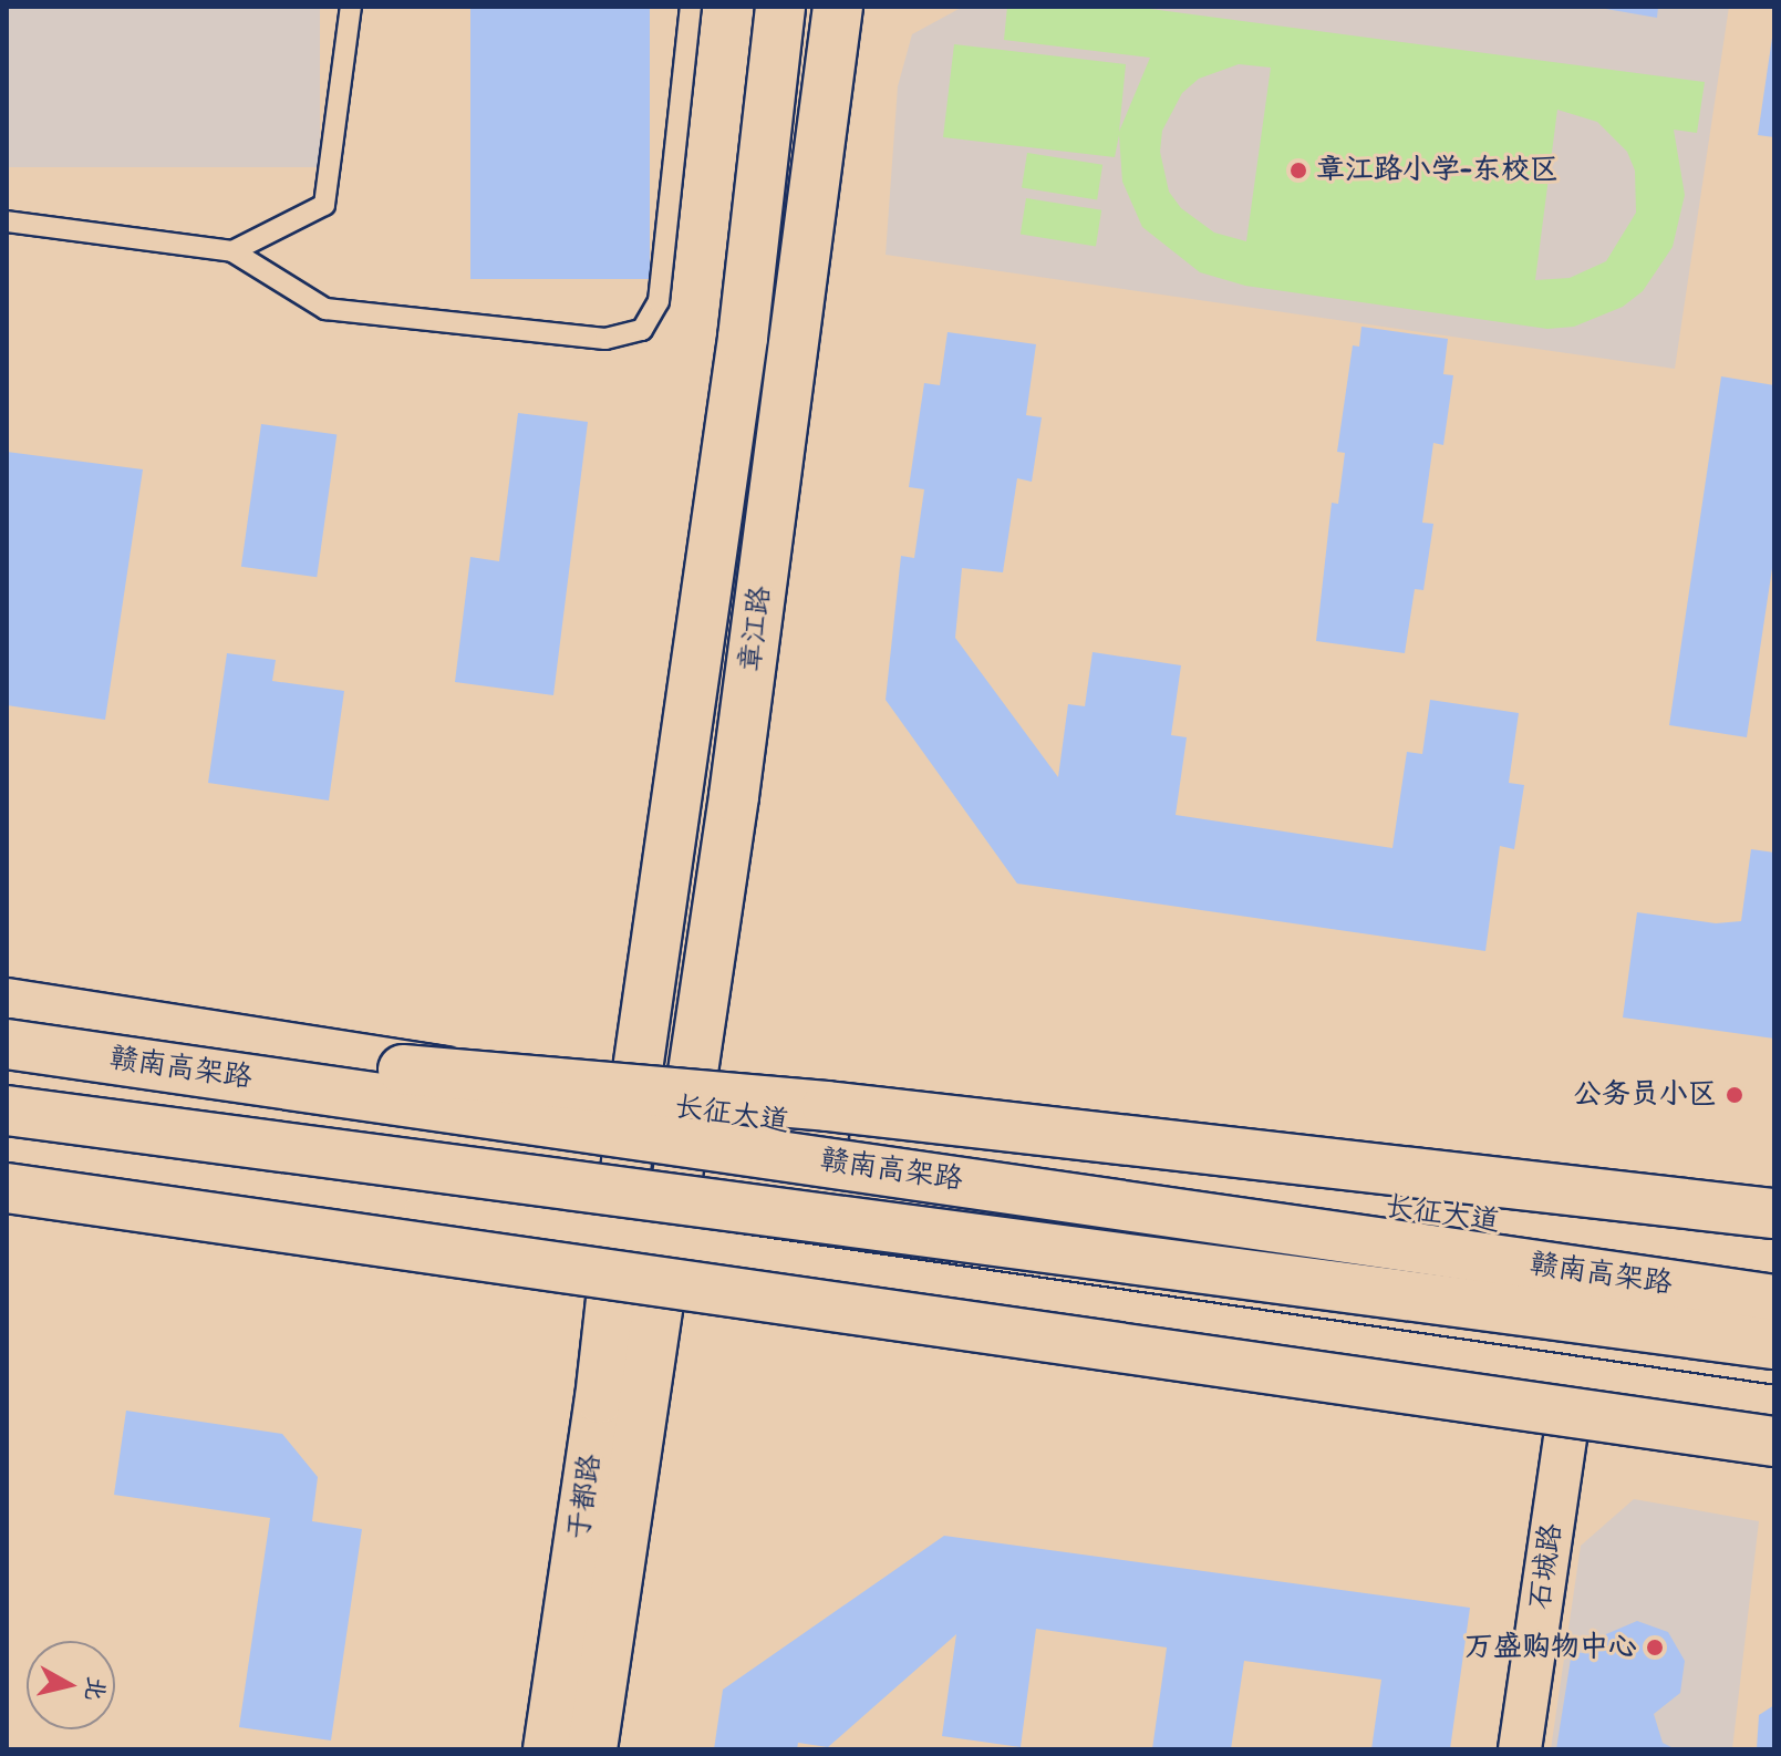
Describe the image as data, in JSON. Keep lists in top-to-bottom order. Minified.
{"streets":{"main road":["章江路","赣南高架路","长征大道","于都路"],"street":["石城路"]},"crossings":[["章江路","长征大道"],["章江路","于都路"]],"places":["章江路小学-东校区","公务员小区","万盛购物中心"],"north":"right"}
